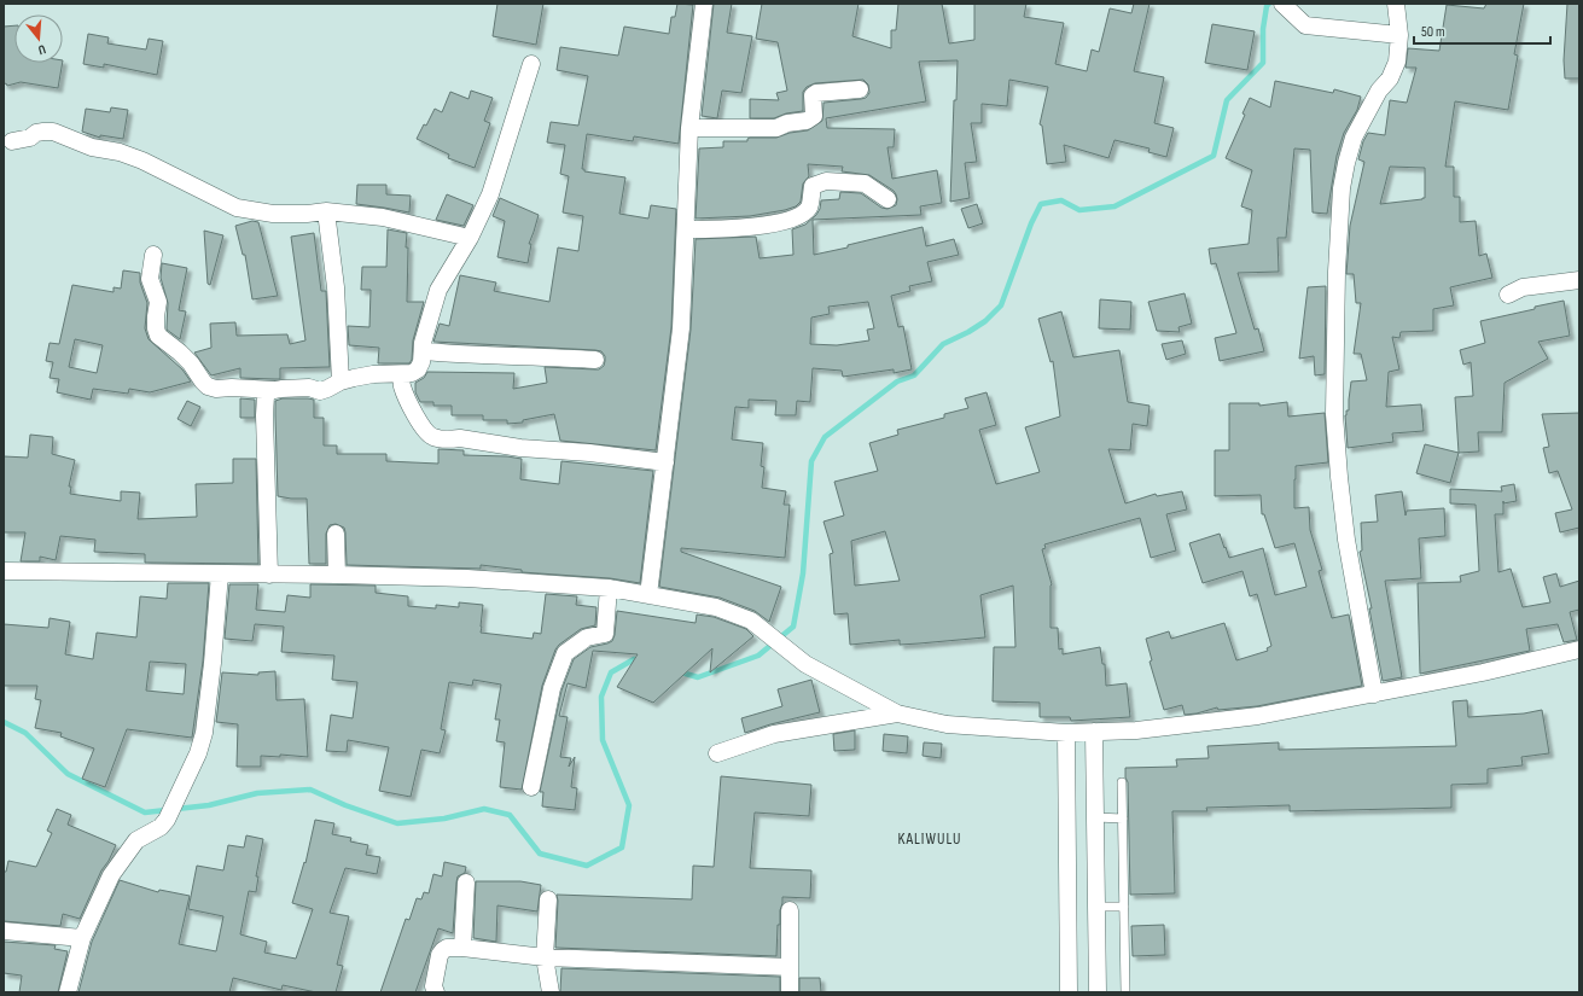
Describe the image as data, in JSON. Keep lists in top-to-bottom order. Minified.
{"districts":["KALIWULU"],"scale_bar":"50 m","north":"bottom"}
